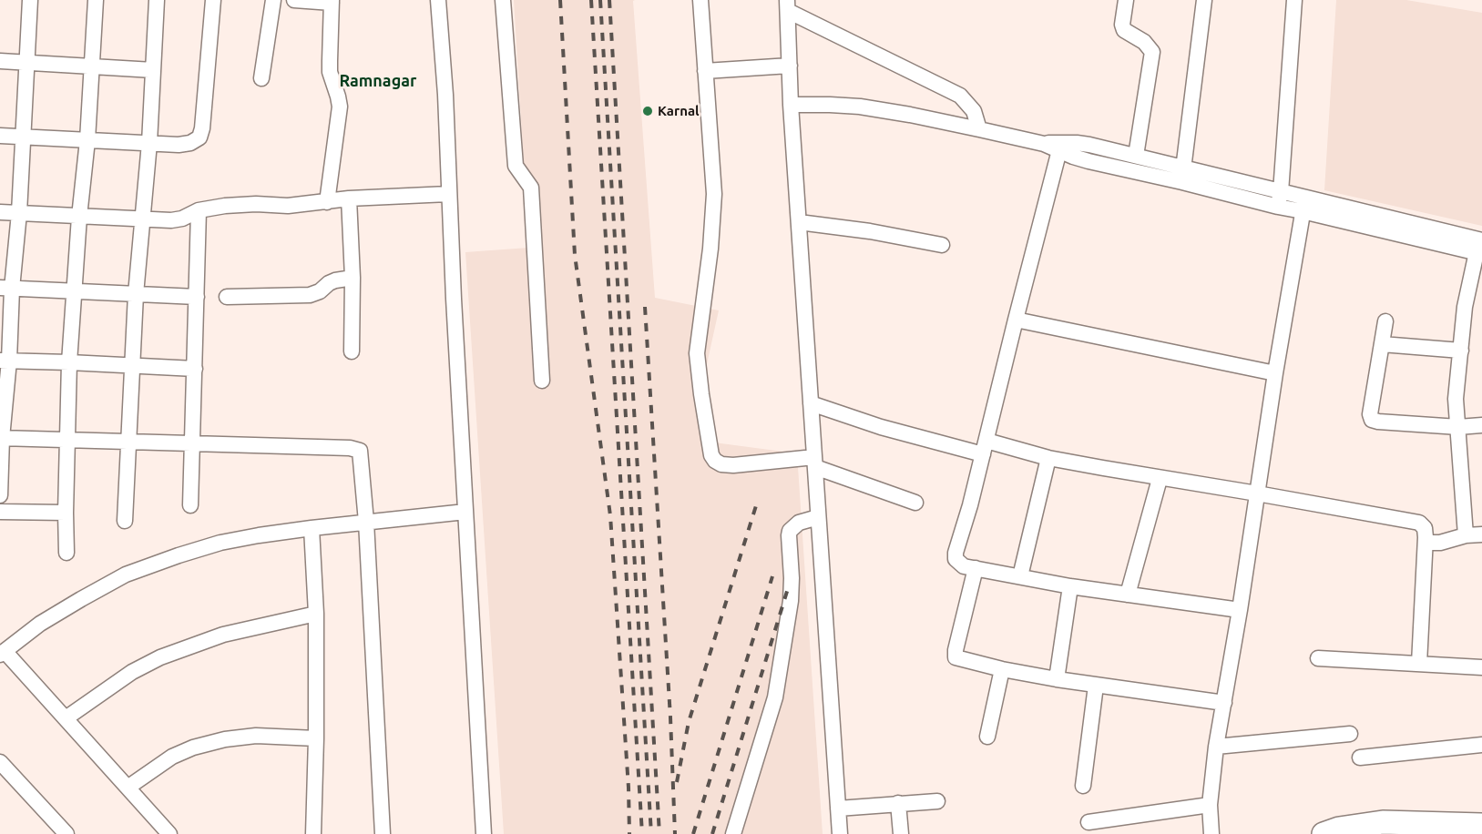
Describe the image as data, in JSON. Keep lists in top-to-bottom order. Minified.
{"districts":["Ramnagar"],"places":["Karnal"]}
